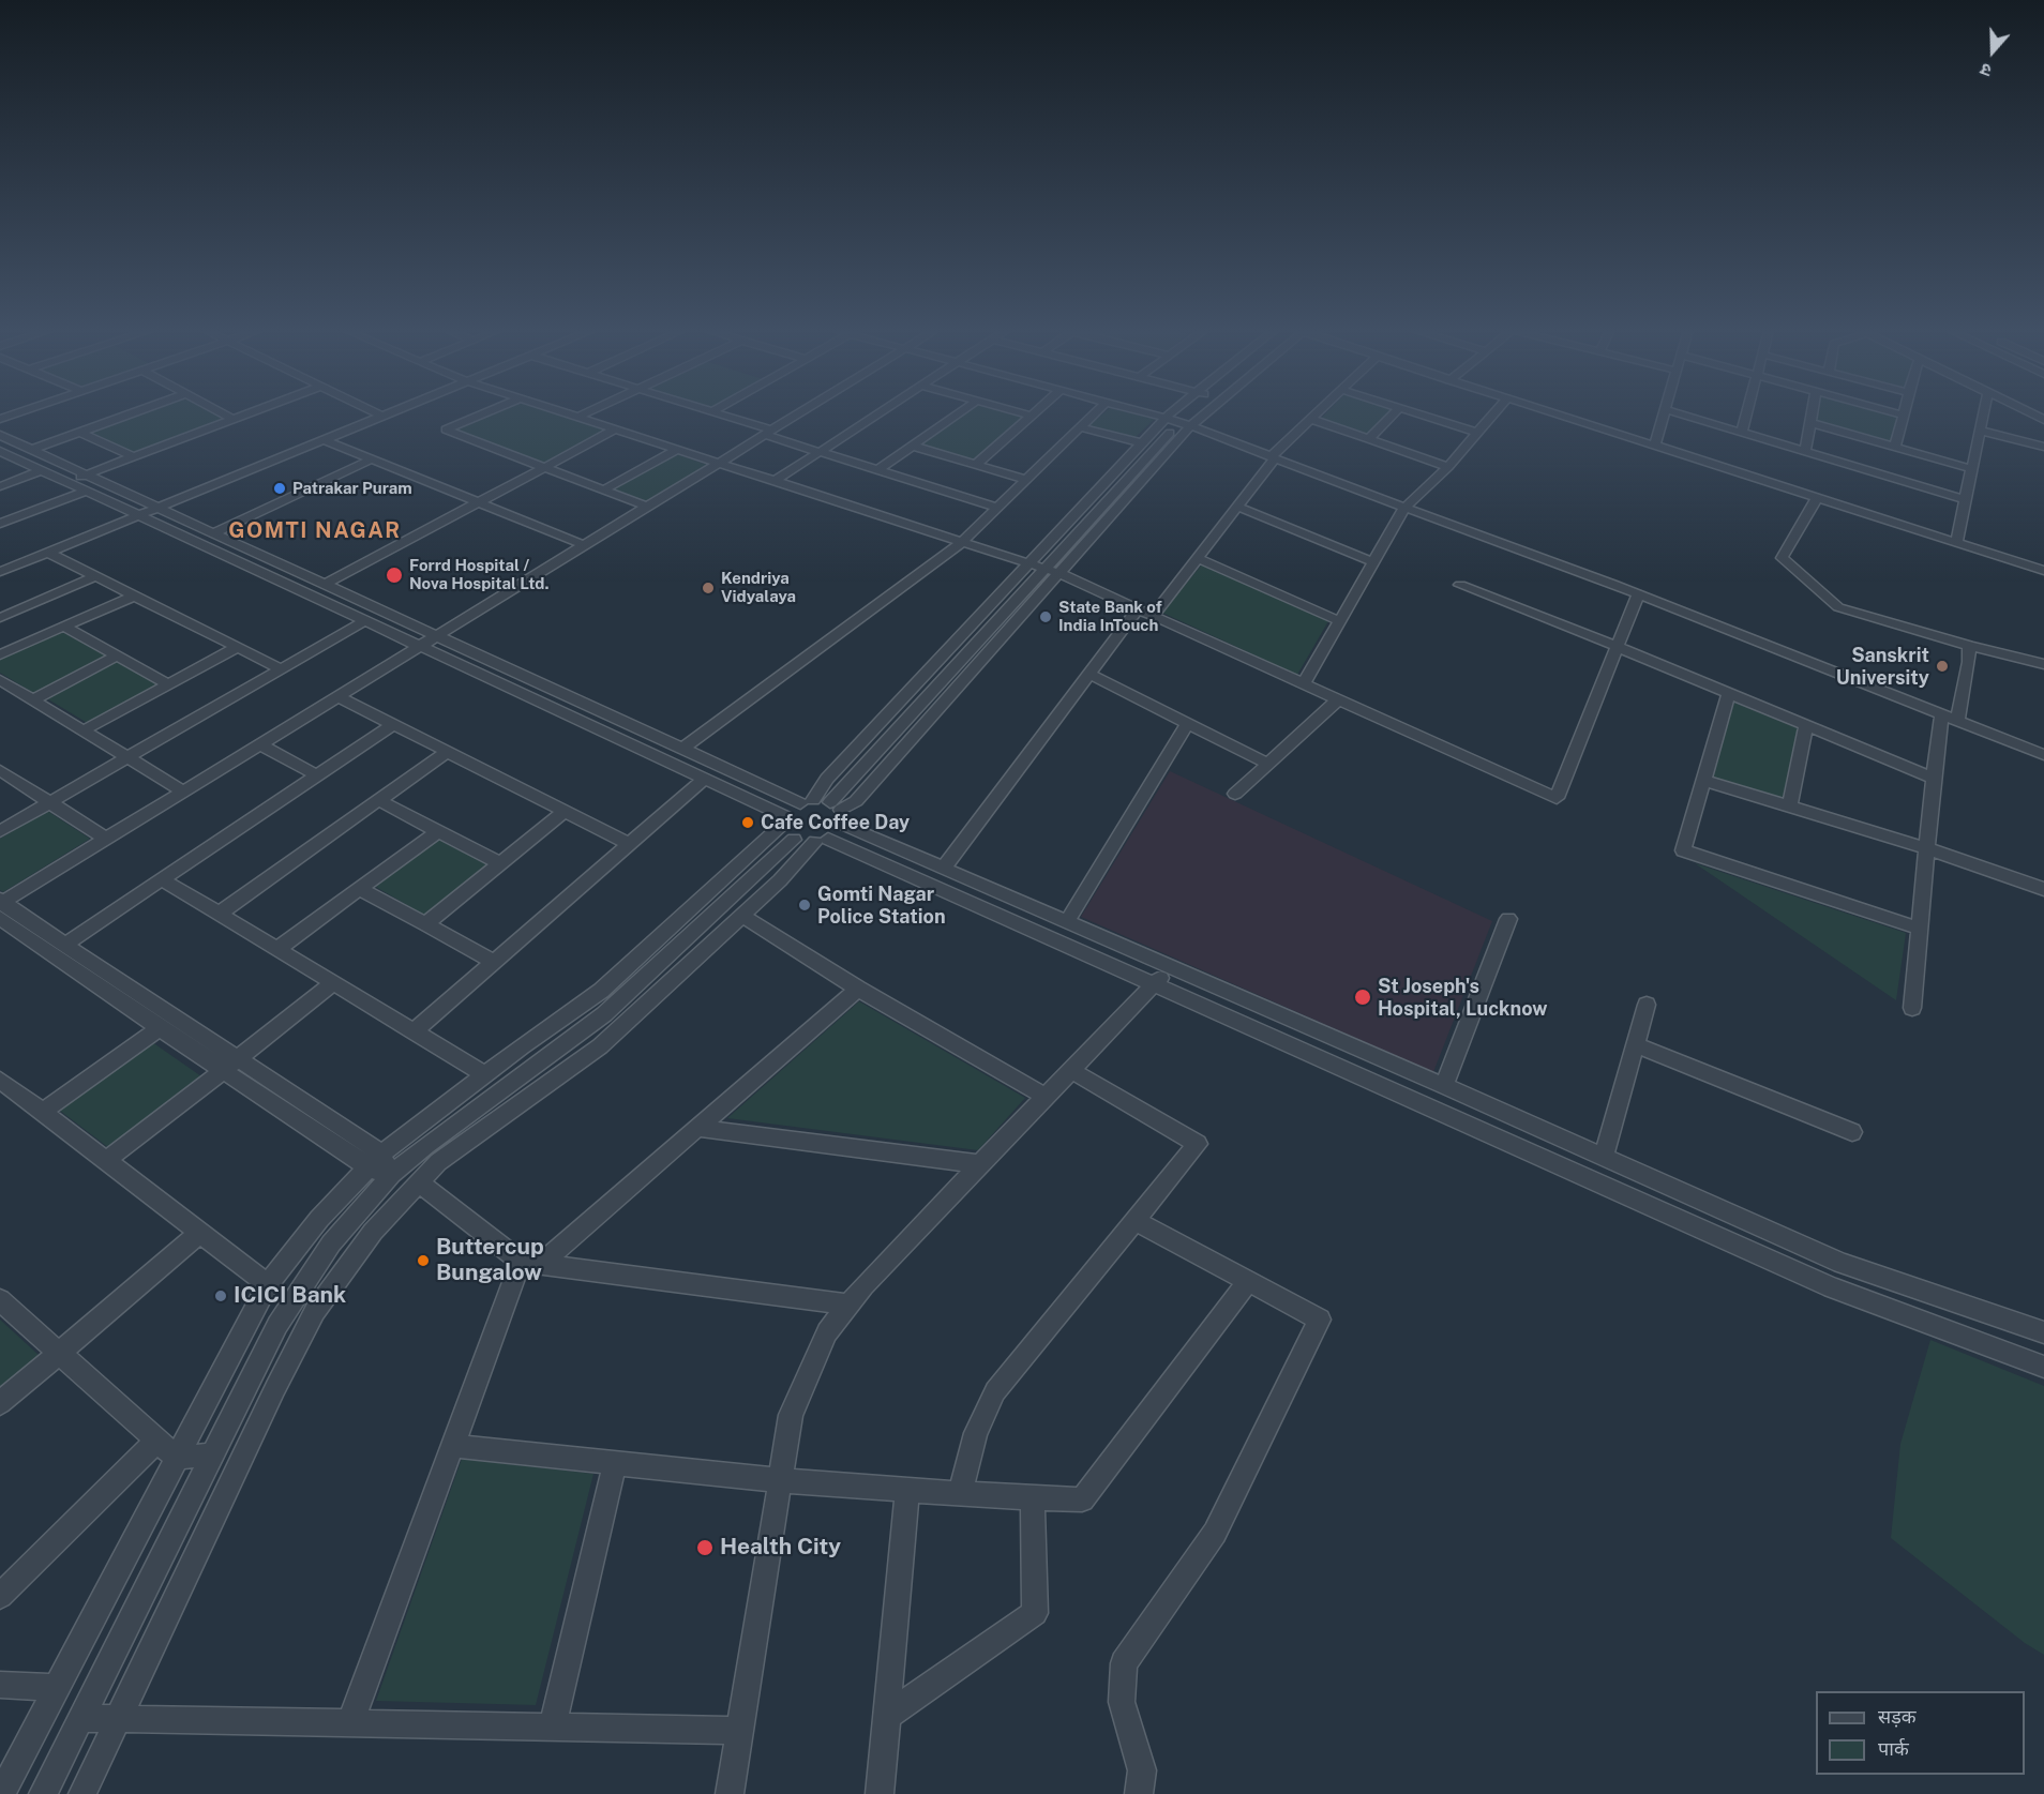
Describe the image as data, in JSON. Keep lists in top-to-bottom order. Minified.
{"districts":["GOMTI NAGAR"],"places":["Patrakar Puram","Forrd Hospital / Nova Hospital Ltd.","Kendriya Vidyalaya","State Bank of India InTouch","Sanskrit University","Cafe Coffee Day","Gomti Nagar Police Station","St Joseph's Hospital, Lucknow","Buttercup Bungalow","ICICI Bank","Health City"],"legend":["सड़क","पार्क"],"north":"bottom"}
